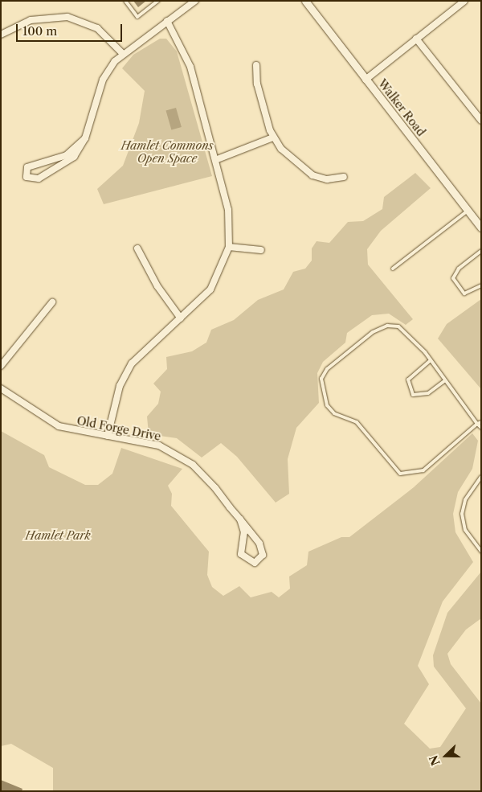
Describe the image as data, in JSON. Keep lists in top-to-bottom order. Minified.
{"streets":{"street":["Walker Road","Old Forge Drive"]},"parks":["Hamlet Commons Open Space","Hamlet Park"],"scale_bar":"100 m","north":"left"}
